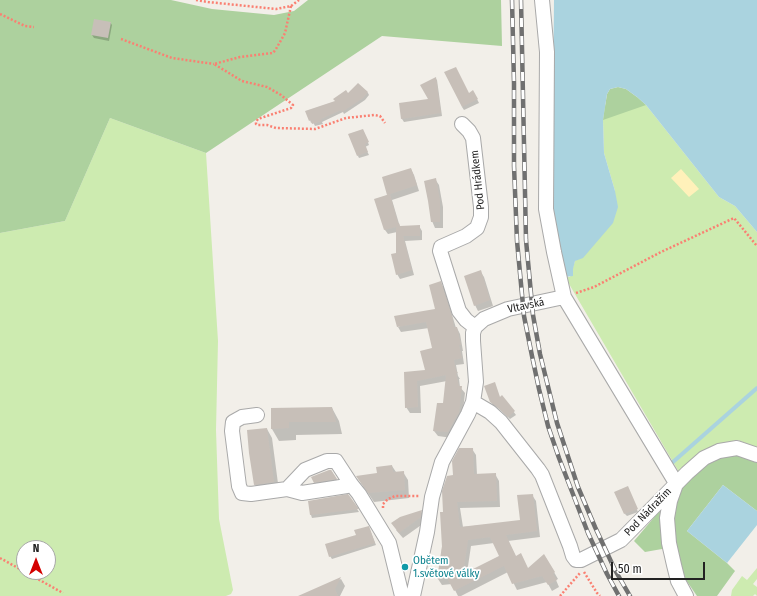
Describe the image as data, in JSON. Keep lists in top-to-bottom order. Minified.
{"streets":{"street":["Pod Hrádkem","Vltavská","Pod Nádražím"]},"crossings":[["Pod Hrádkem","Vltavská"],["Vltavská","Pod Nádražím"]],"places":["Obětem 1.světové války"],"scale_bar":"50 m","north":"top"}
